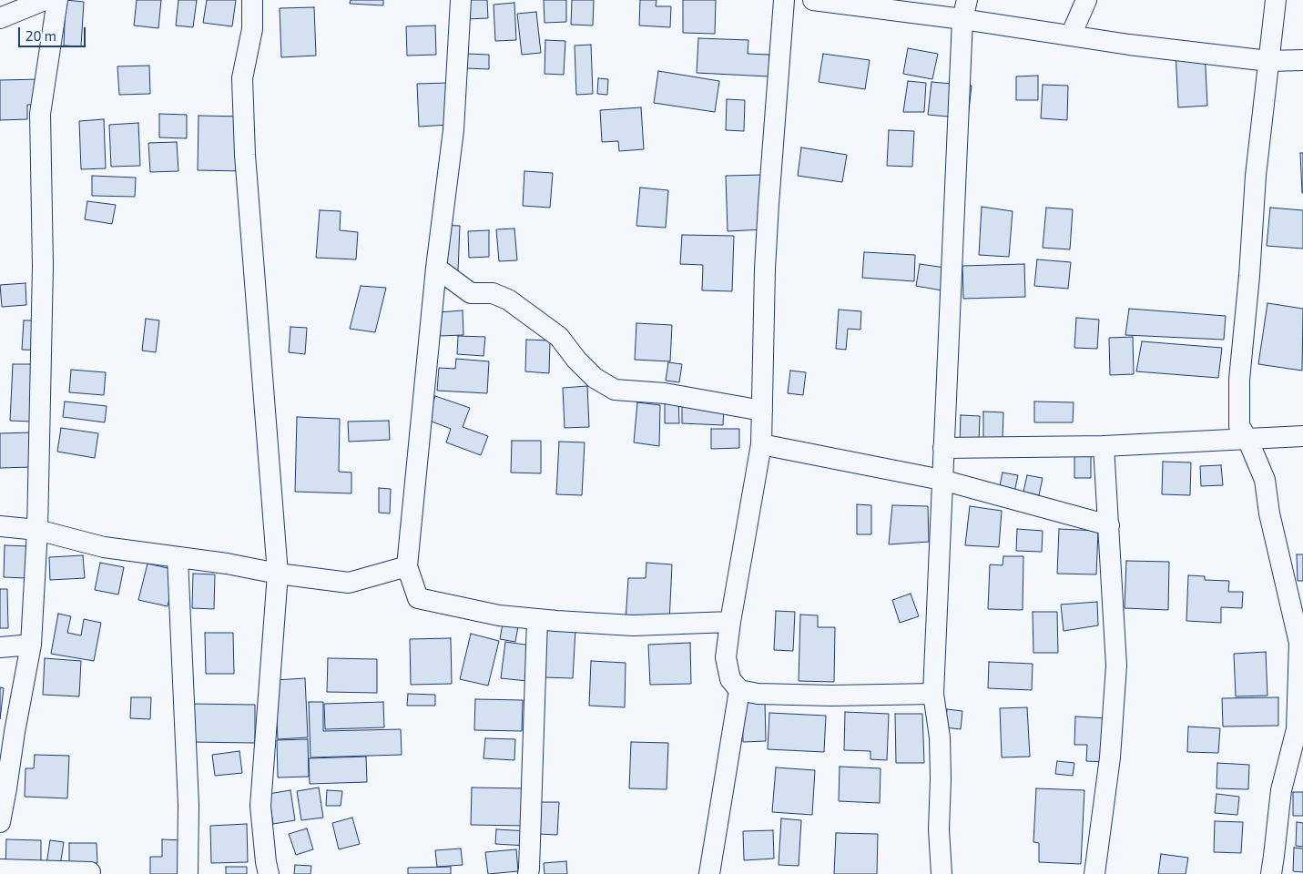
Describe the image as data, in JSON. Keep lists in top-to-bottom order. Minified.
{"scale_bar":"20 m"}
